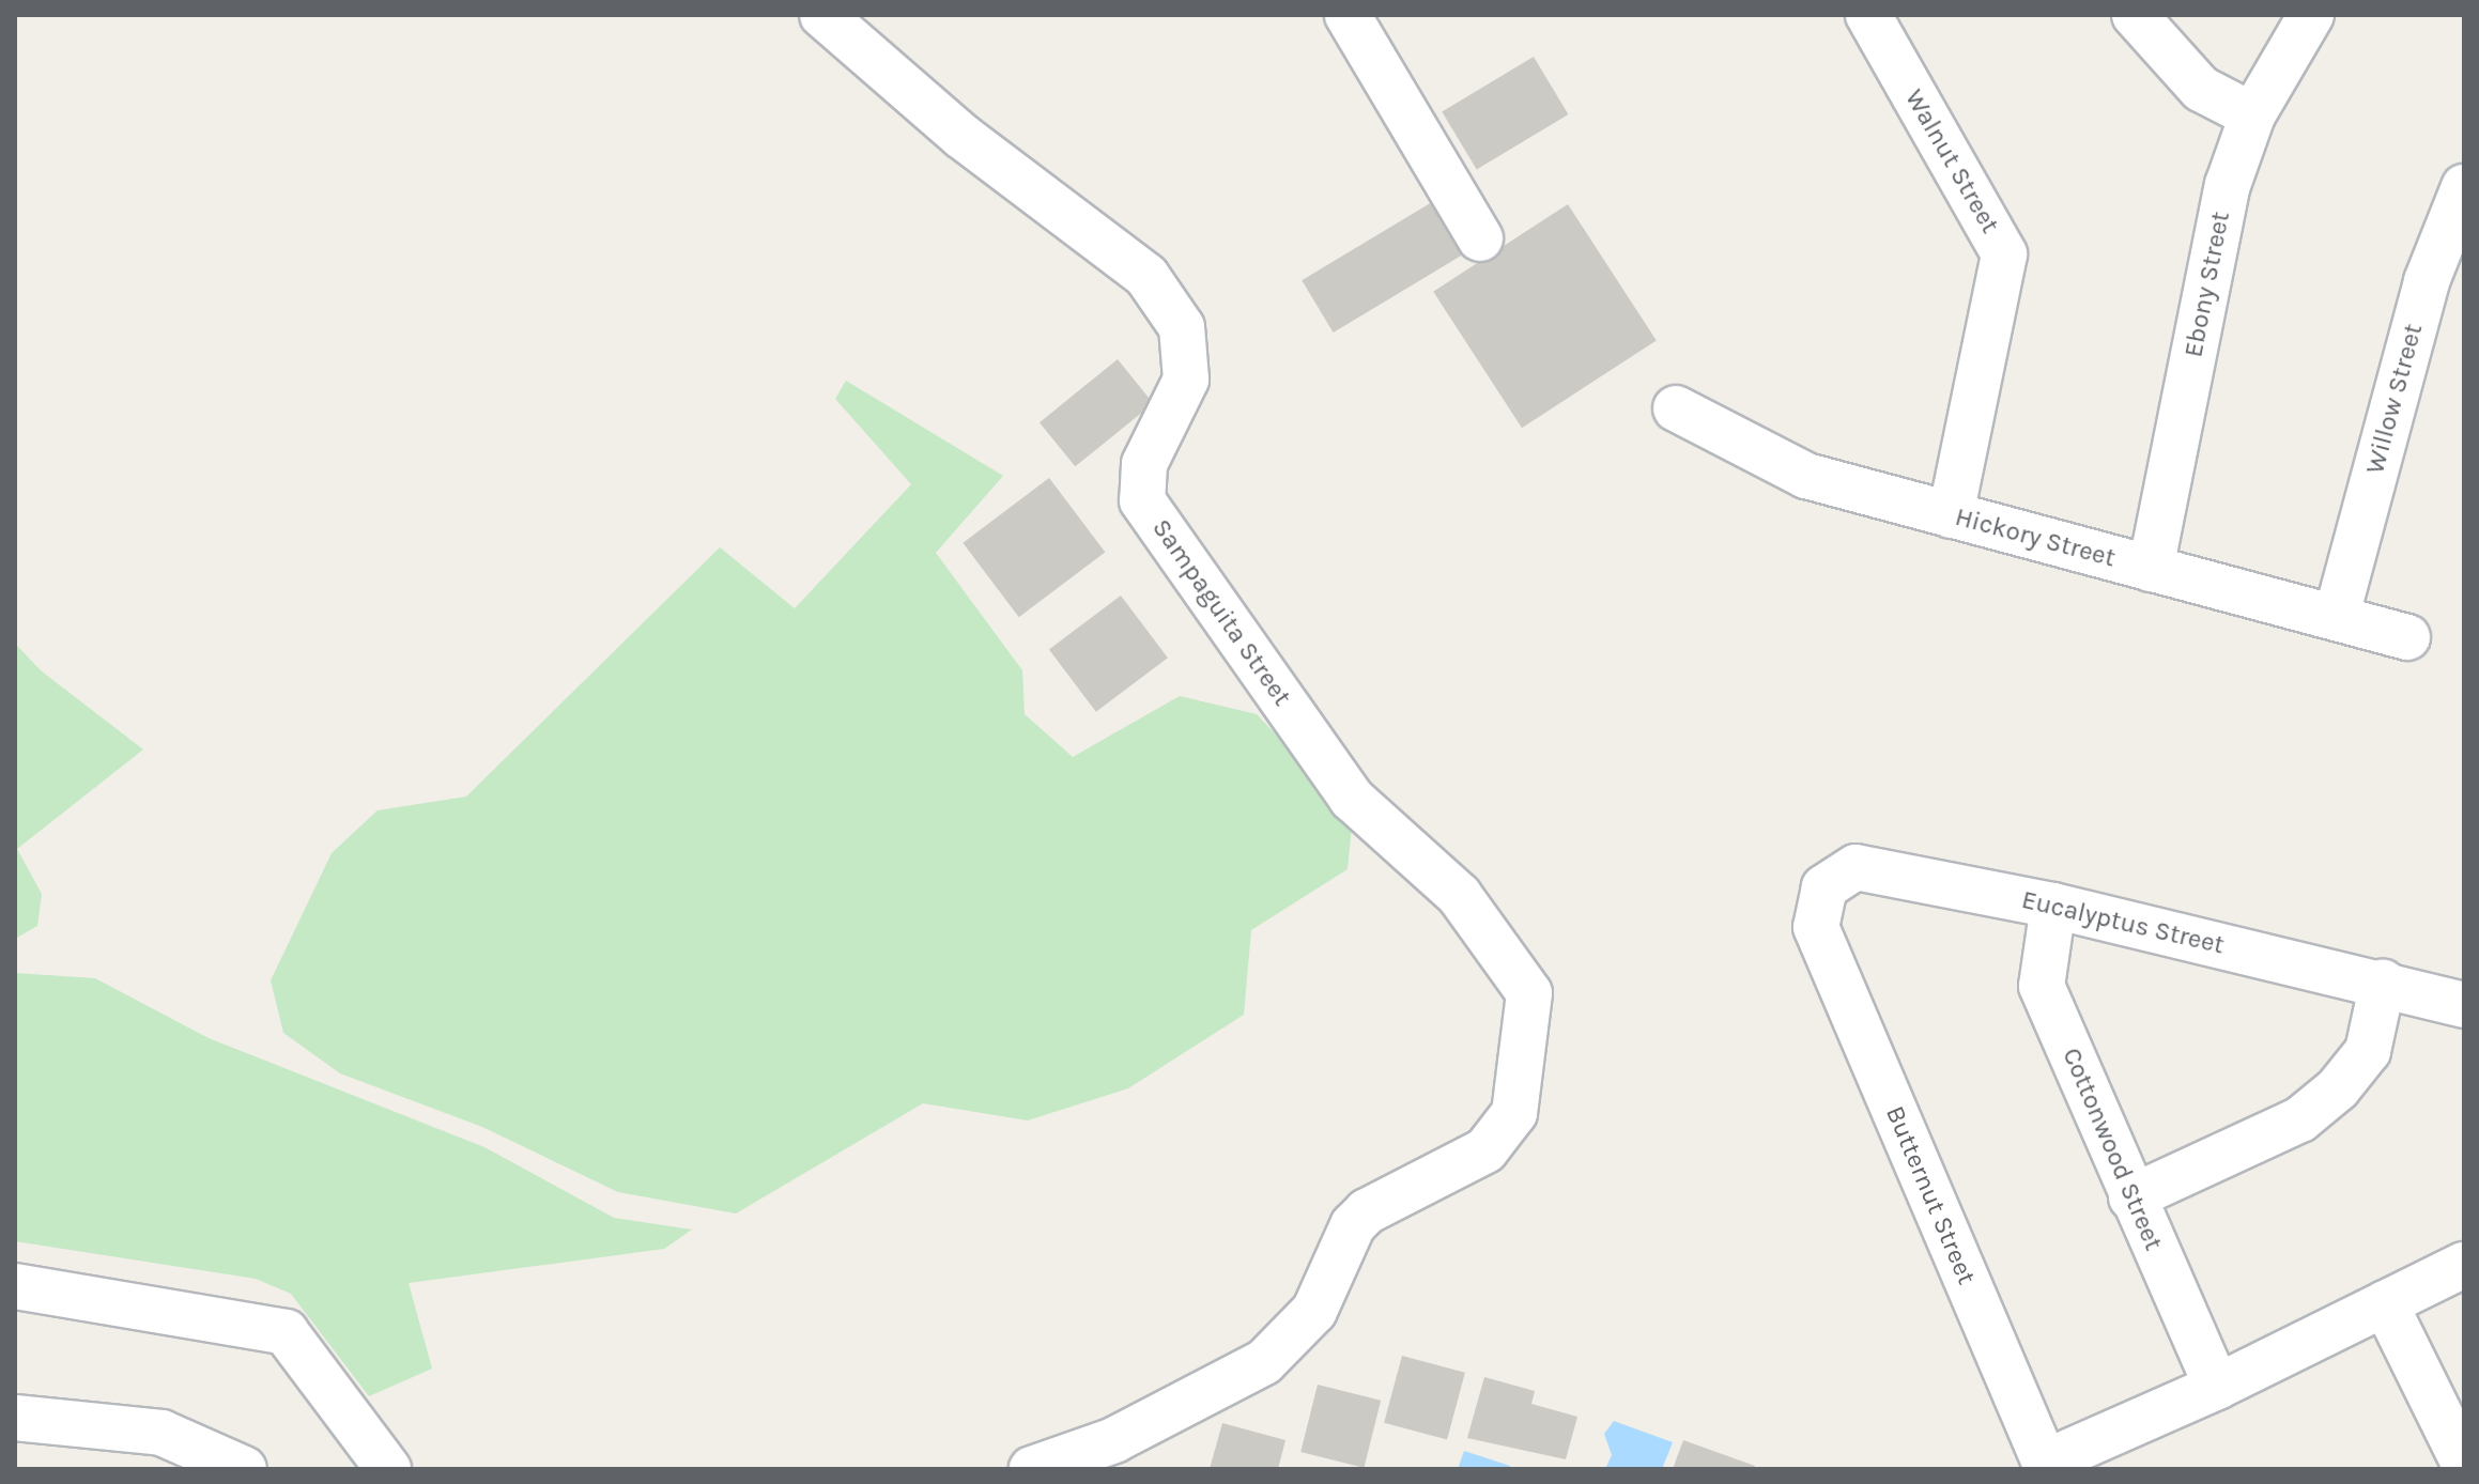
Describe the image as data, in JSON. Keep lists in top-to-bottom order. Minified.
{"streets":{"street":["Walnut Street","Ebony Street","Willow Street","Hickory Street","Sampaguita Street","Eucalyptus Street","Cottonwood Street","Butternut Street"]},"crossings":[["Walnut Street","Hickory Street"],["Ebony Street","Hickory Street"],["Willow Street","Hickory Street"],["Eucalyptus Street","Cottonwood Street"],["Eucalyptus Street","Butternut Street"],["Cottonwood Street","Butternut Street"]]}
